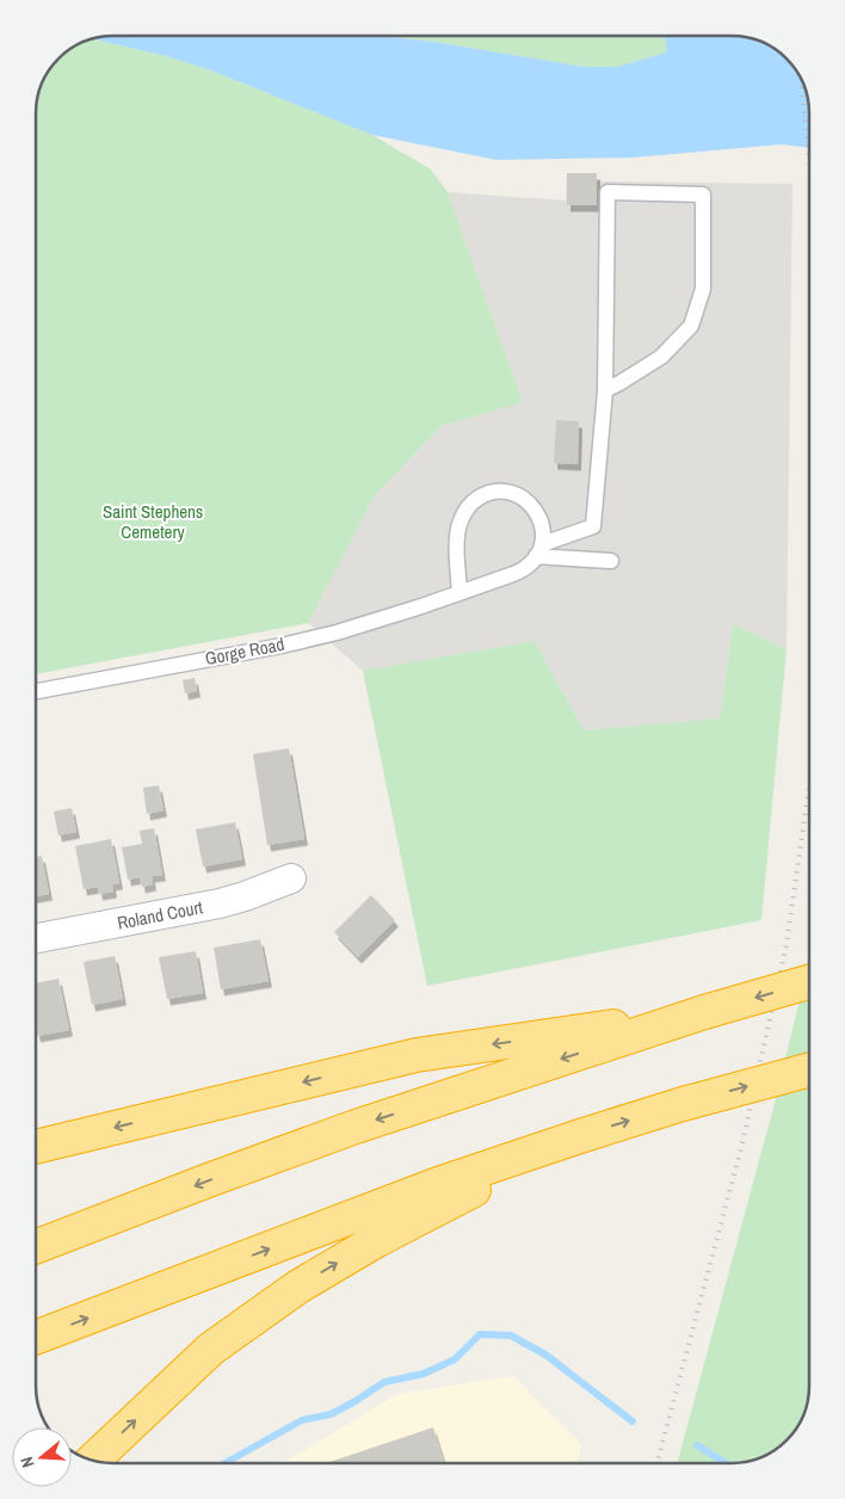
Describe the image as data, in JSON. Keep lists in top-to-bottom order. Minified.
{"streets":{"street":["Roland Court"],"lane":["Gorge Road"]},"parks":["Saint Stephens Cemetery"],"north":"left"}
